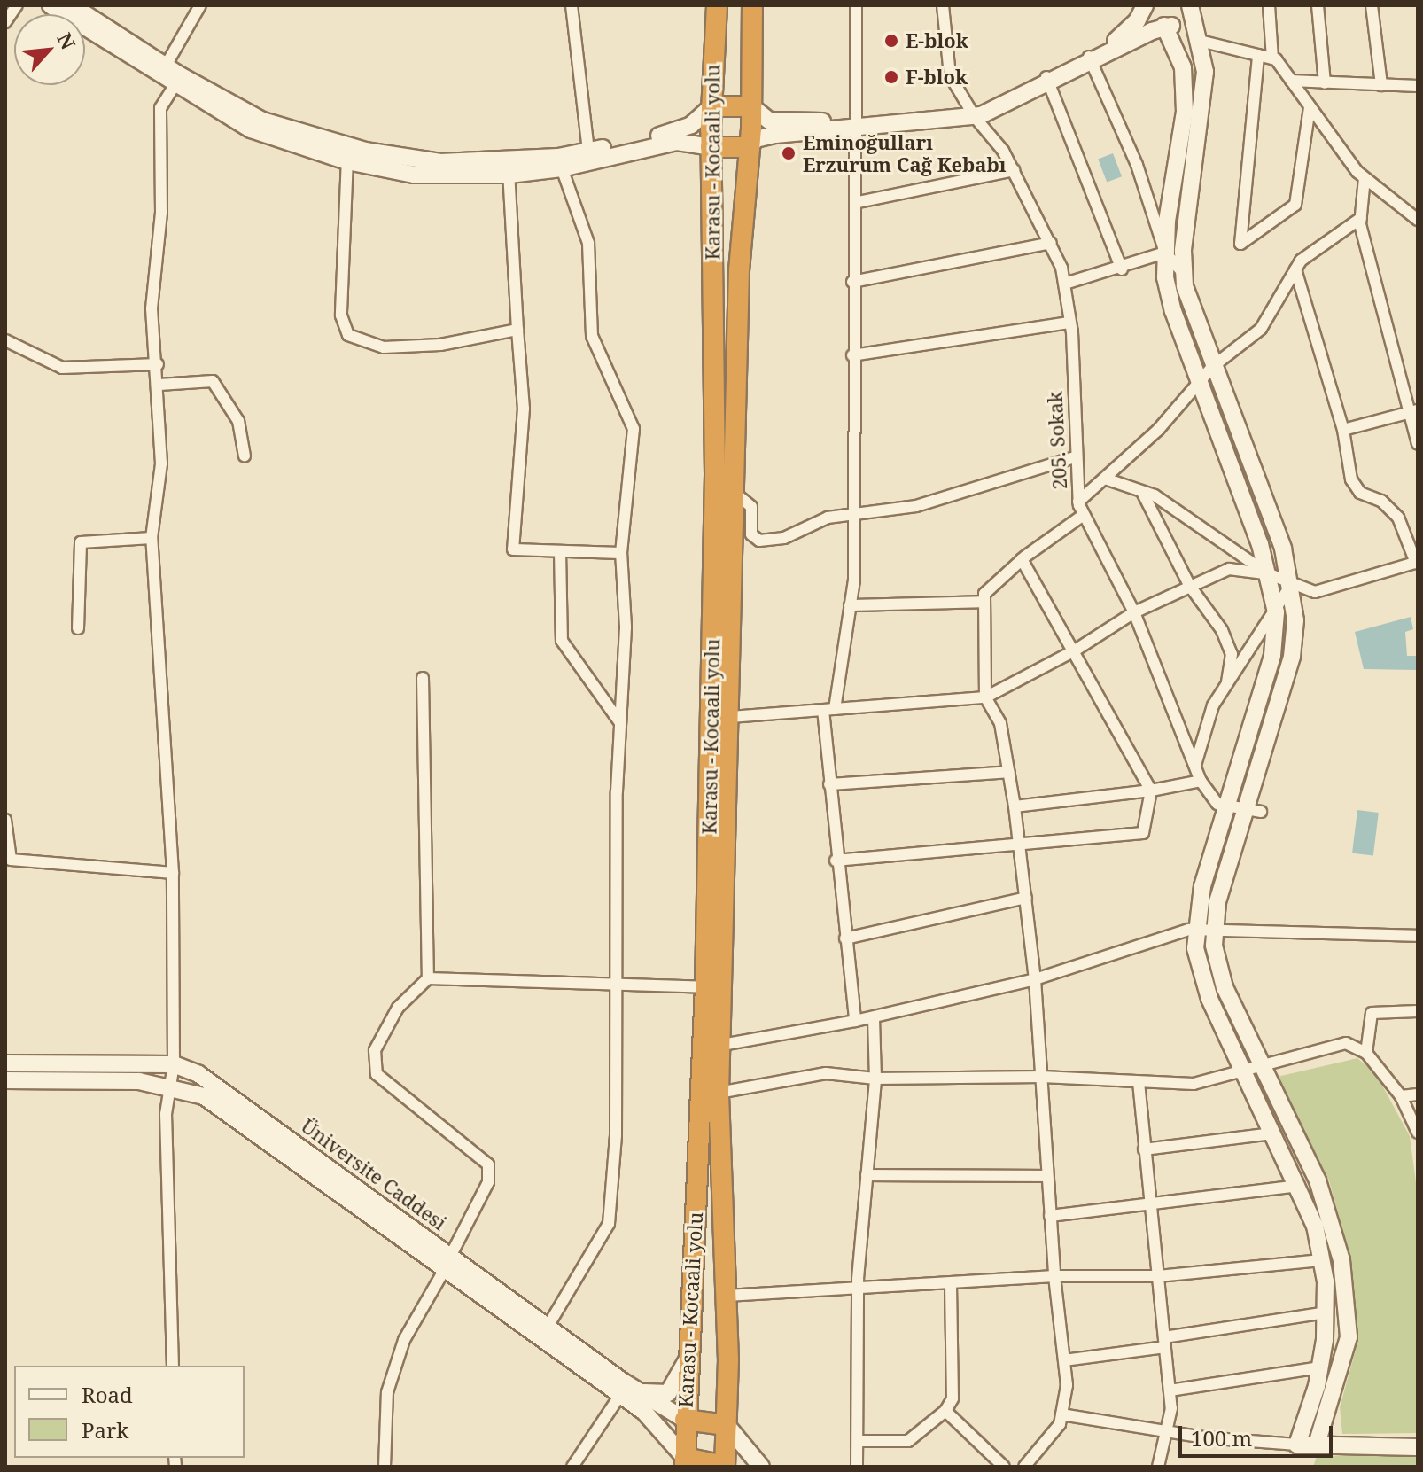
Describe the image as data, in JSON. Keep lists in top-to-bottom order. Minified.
{"streets":{"highway":["Karasu - Kocaali yolu"],"main road":["Üniversite Caddesi"],"street":["205. Sokak"]},"crossings":[["Karasu - Kocaali yolu","Üniversite Caddesi"]],"places":["E-blok","F-blok","Eminoğulları Erzurum Cağ Kebabı"],"legend":["Road","Park"],"scale_bar":"100 m","north":"top right"}
